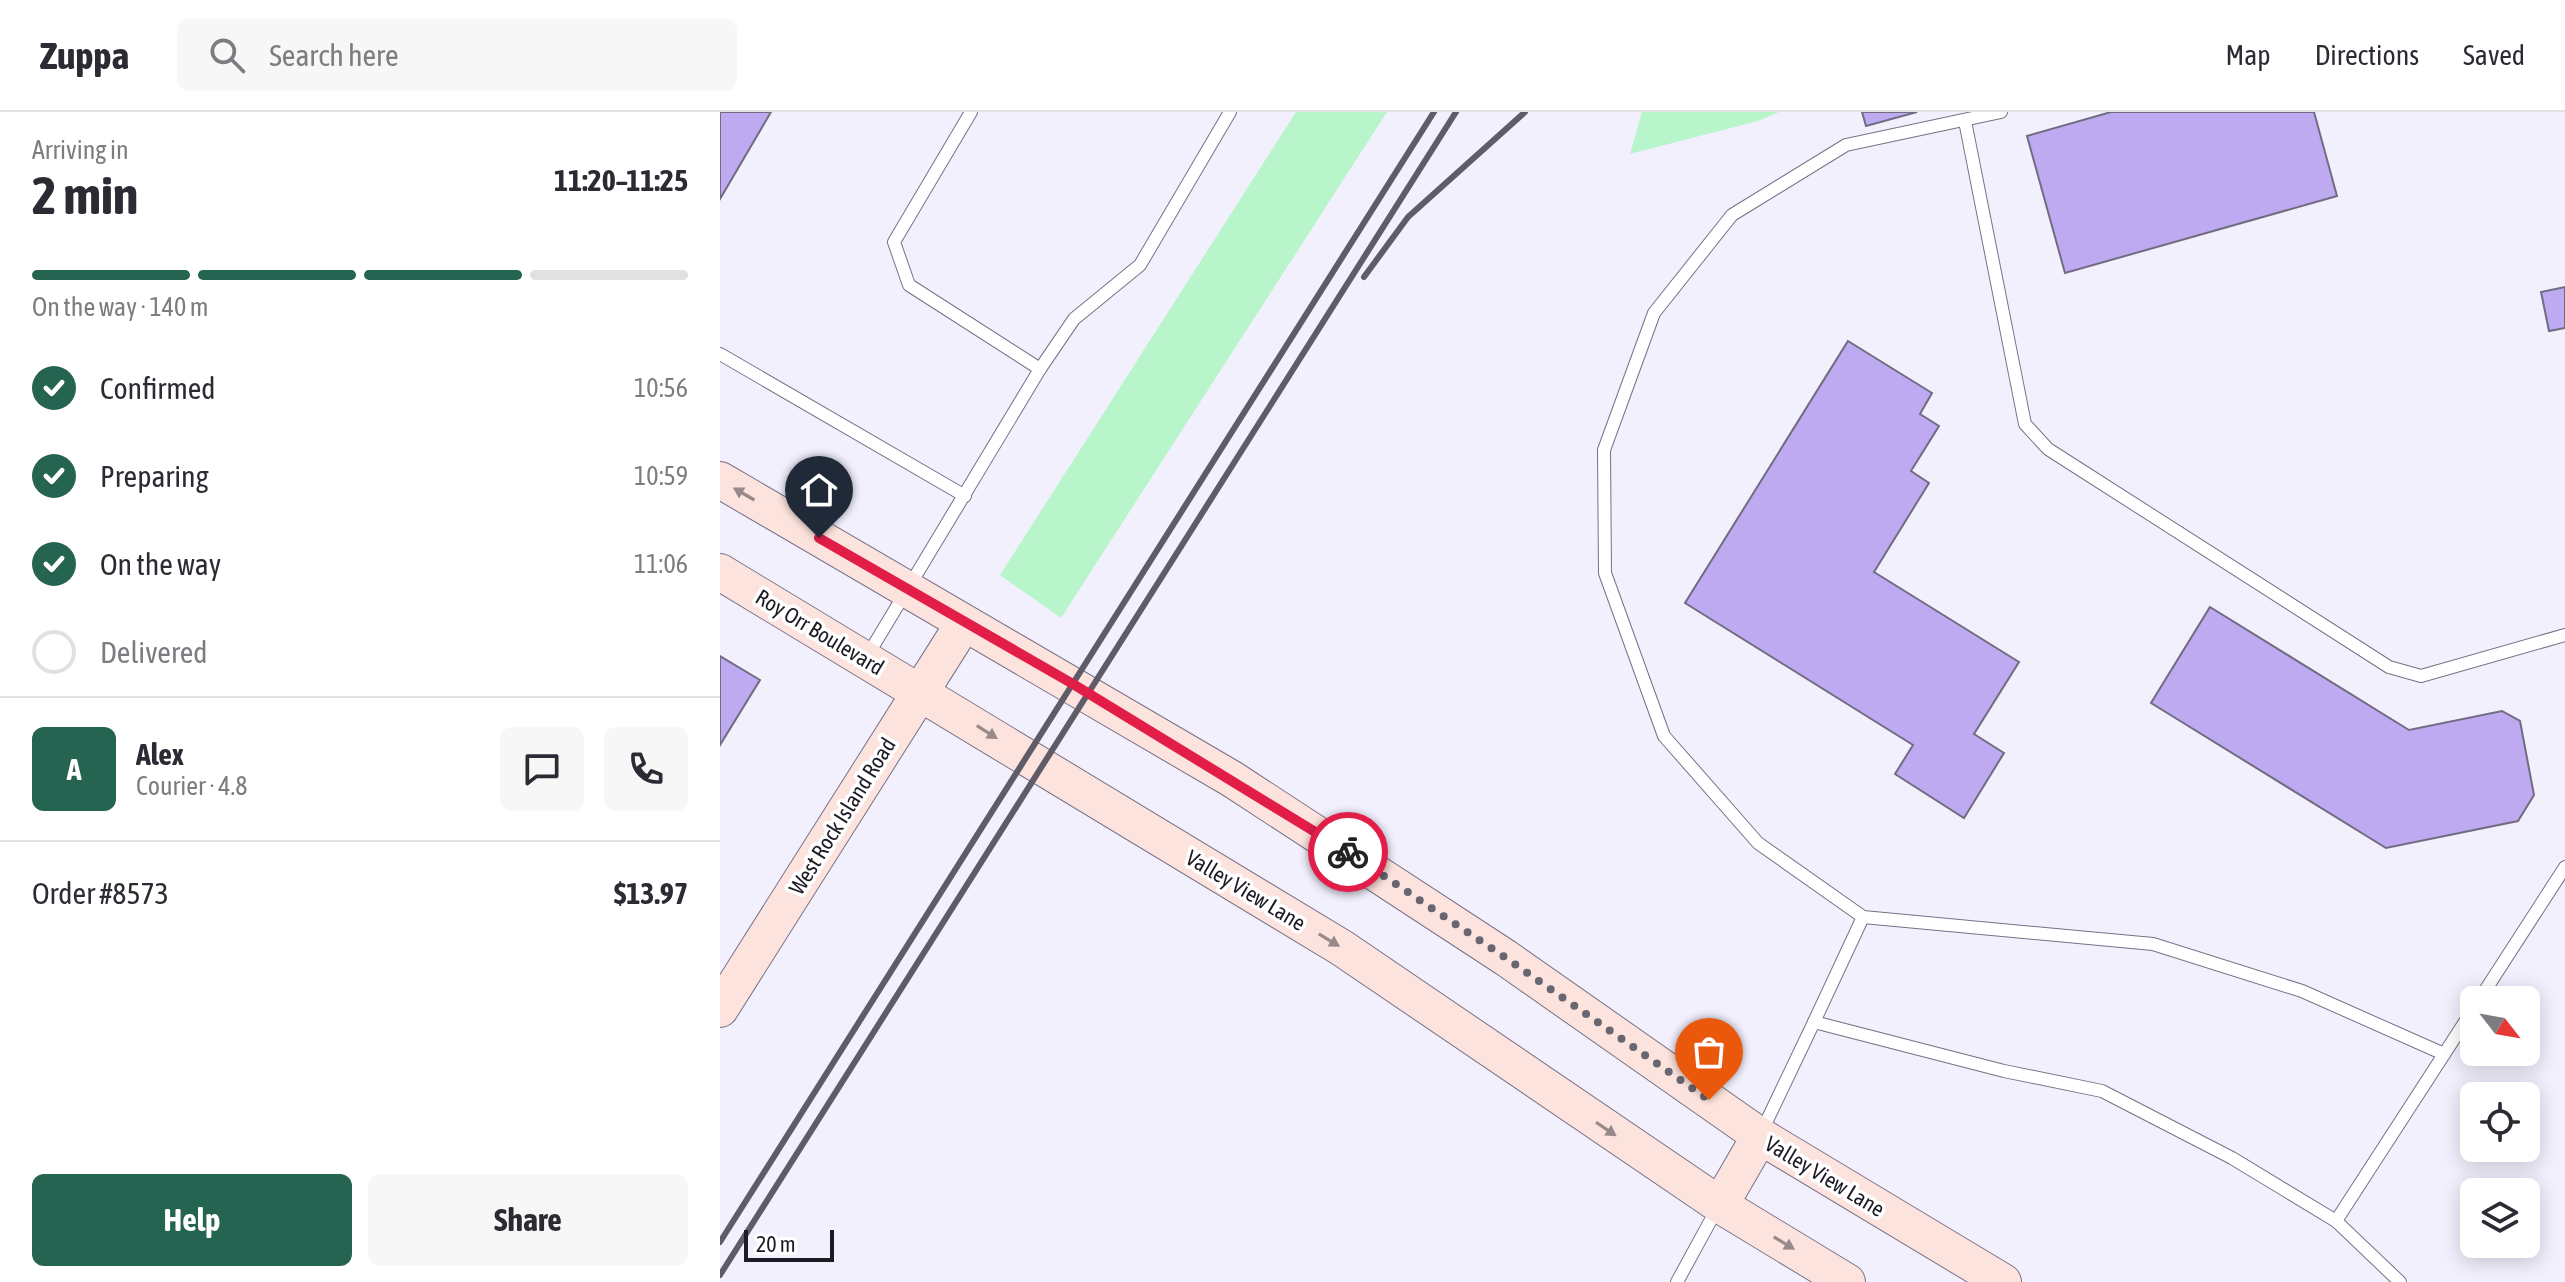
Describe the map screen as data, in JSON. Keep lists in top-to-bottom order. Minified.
{"streets":{"main road":["Roy Orr Boulevard","West Rock Island Road","Valley View Lane"]},"crossings":[["Roy Orr Boulevard","West Rock Island Road"],["Roy Orr Boulevard","Valley View Lane"],["West Rock Island Road","Valley View Lane"]],"scale_bar":"20 m","north":"bottom right","page":{"header":"Zuppa","search":"Search here","nav":["Map","Directions","Saved"],"heading":["2 min","Arriving in","11:20–11:25"],"panel":["Alex","Courier · 4.8","Order #8573","$13.97"],"bar":"On the way · 140 m","list":[["Confirmed","10:56"],["Preparing","10:59"],["On the way","11:06"],"Delivered"],"round":"A","buttons":["Help","Share"],"scale":"20 m"}}
